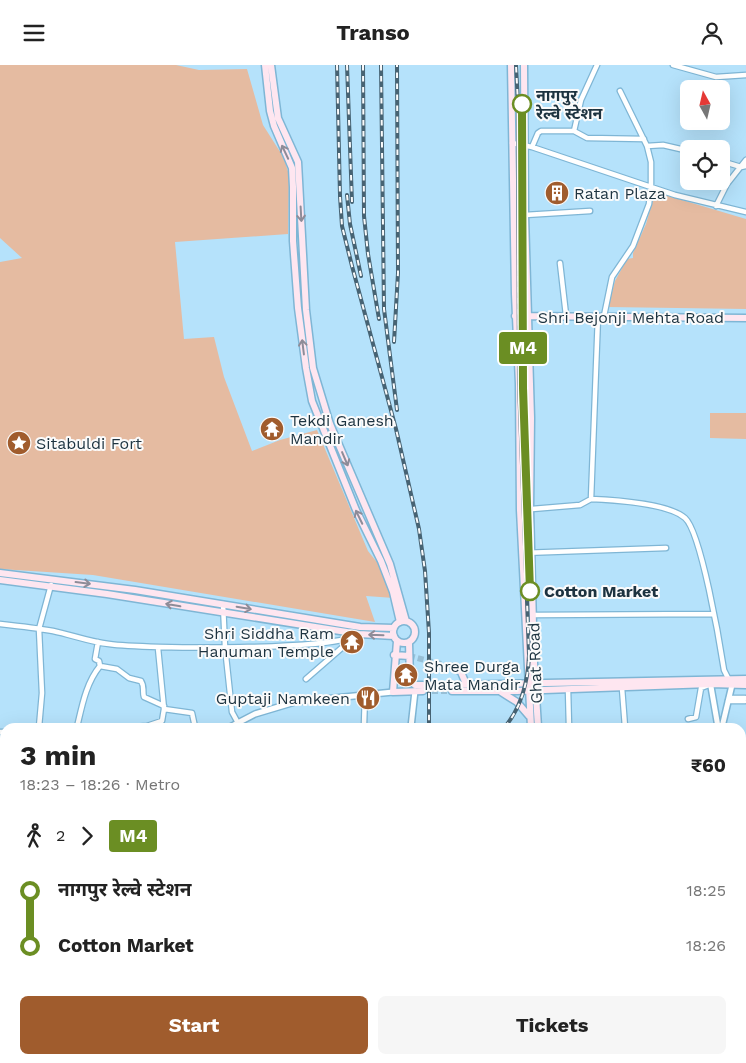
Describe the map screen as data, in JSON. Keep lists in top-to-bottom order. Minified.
{"streets":{"main road":["Shri Bejonji Mehta Road","Ghat Road"]},"crossings":[["Shri Bejonji Mehta Road","Ghat Road"]],"places":{"other":["नागपुर रेल्वे स्टेशन","Cotton Market"],"building":["Ratan Plaza"],"temple":["Tekdi Ganesh Mandir","Shri Siddha Ram Hanuman Temple","Shree Durga Mata Mandir"],"place":["Sitabuldi Fort"],"restaurant":["Guptaji Namkeen"]},"lines":["metro line M4"],"north":"top","page":{"header":"Transo","on_map":"M4","heading":["3 min","18:23 – 18:26 · Metro","₹60"],"legs":["2","M4"],"list":[{"name":"नागपुर रेल्वे स्टेशन","value":"18:25"},{"name":"Cotton Market","value":"18:26"}],"buttons":["Start","Tickets"]}}
